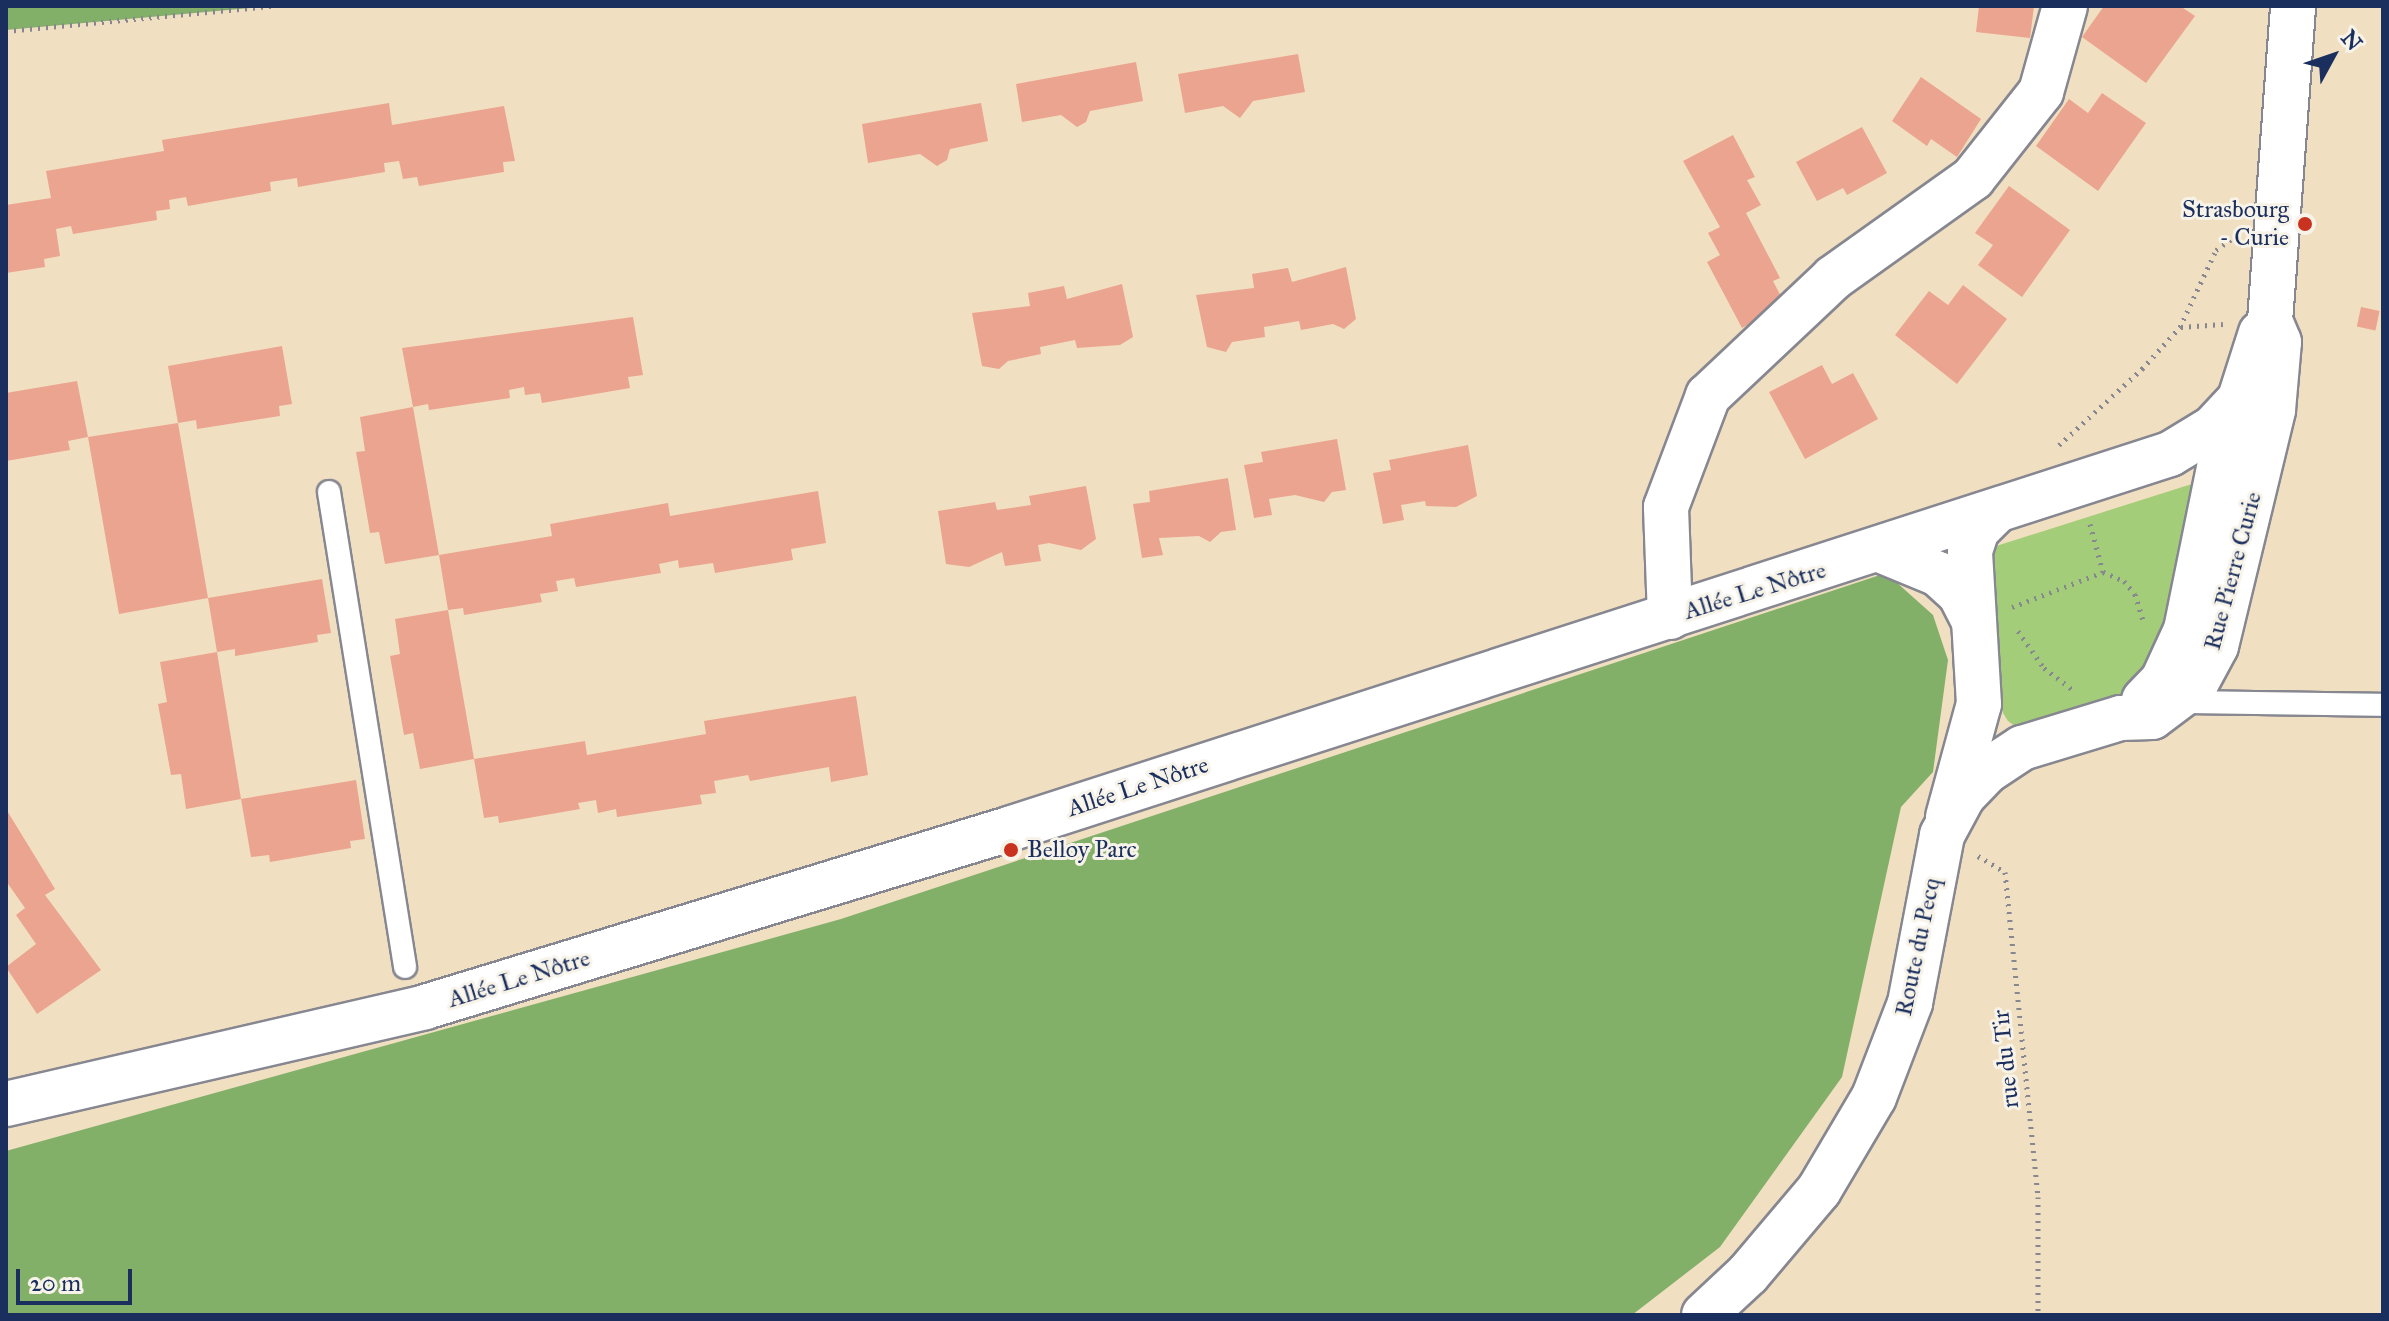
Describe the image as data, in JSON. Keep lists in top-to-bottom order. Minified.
{"streets":{"street":["Rue Pierre Curie","Allée Le Nôtre","Route du Pecq"],"path":["rue du Tir"]},"crossings":[["Rue Pierre Curie","Allée Le Nôtre"],["Rue Pierre Curie","Route du Pecq"],["Route du Pecq","rue du Tir"]],"places":["Strasbourg - Curie","Belloy Parc"],"scale_bar":"20 m","north":"top right"}
